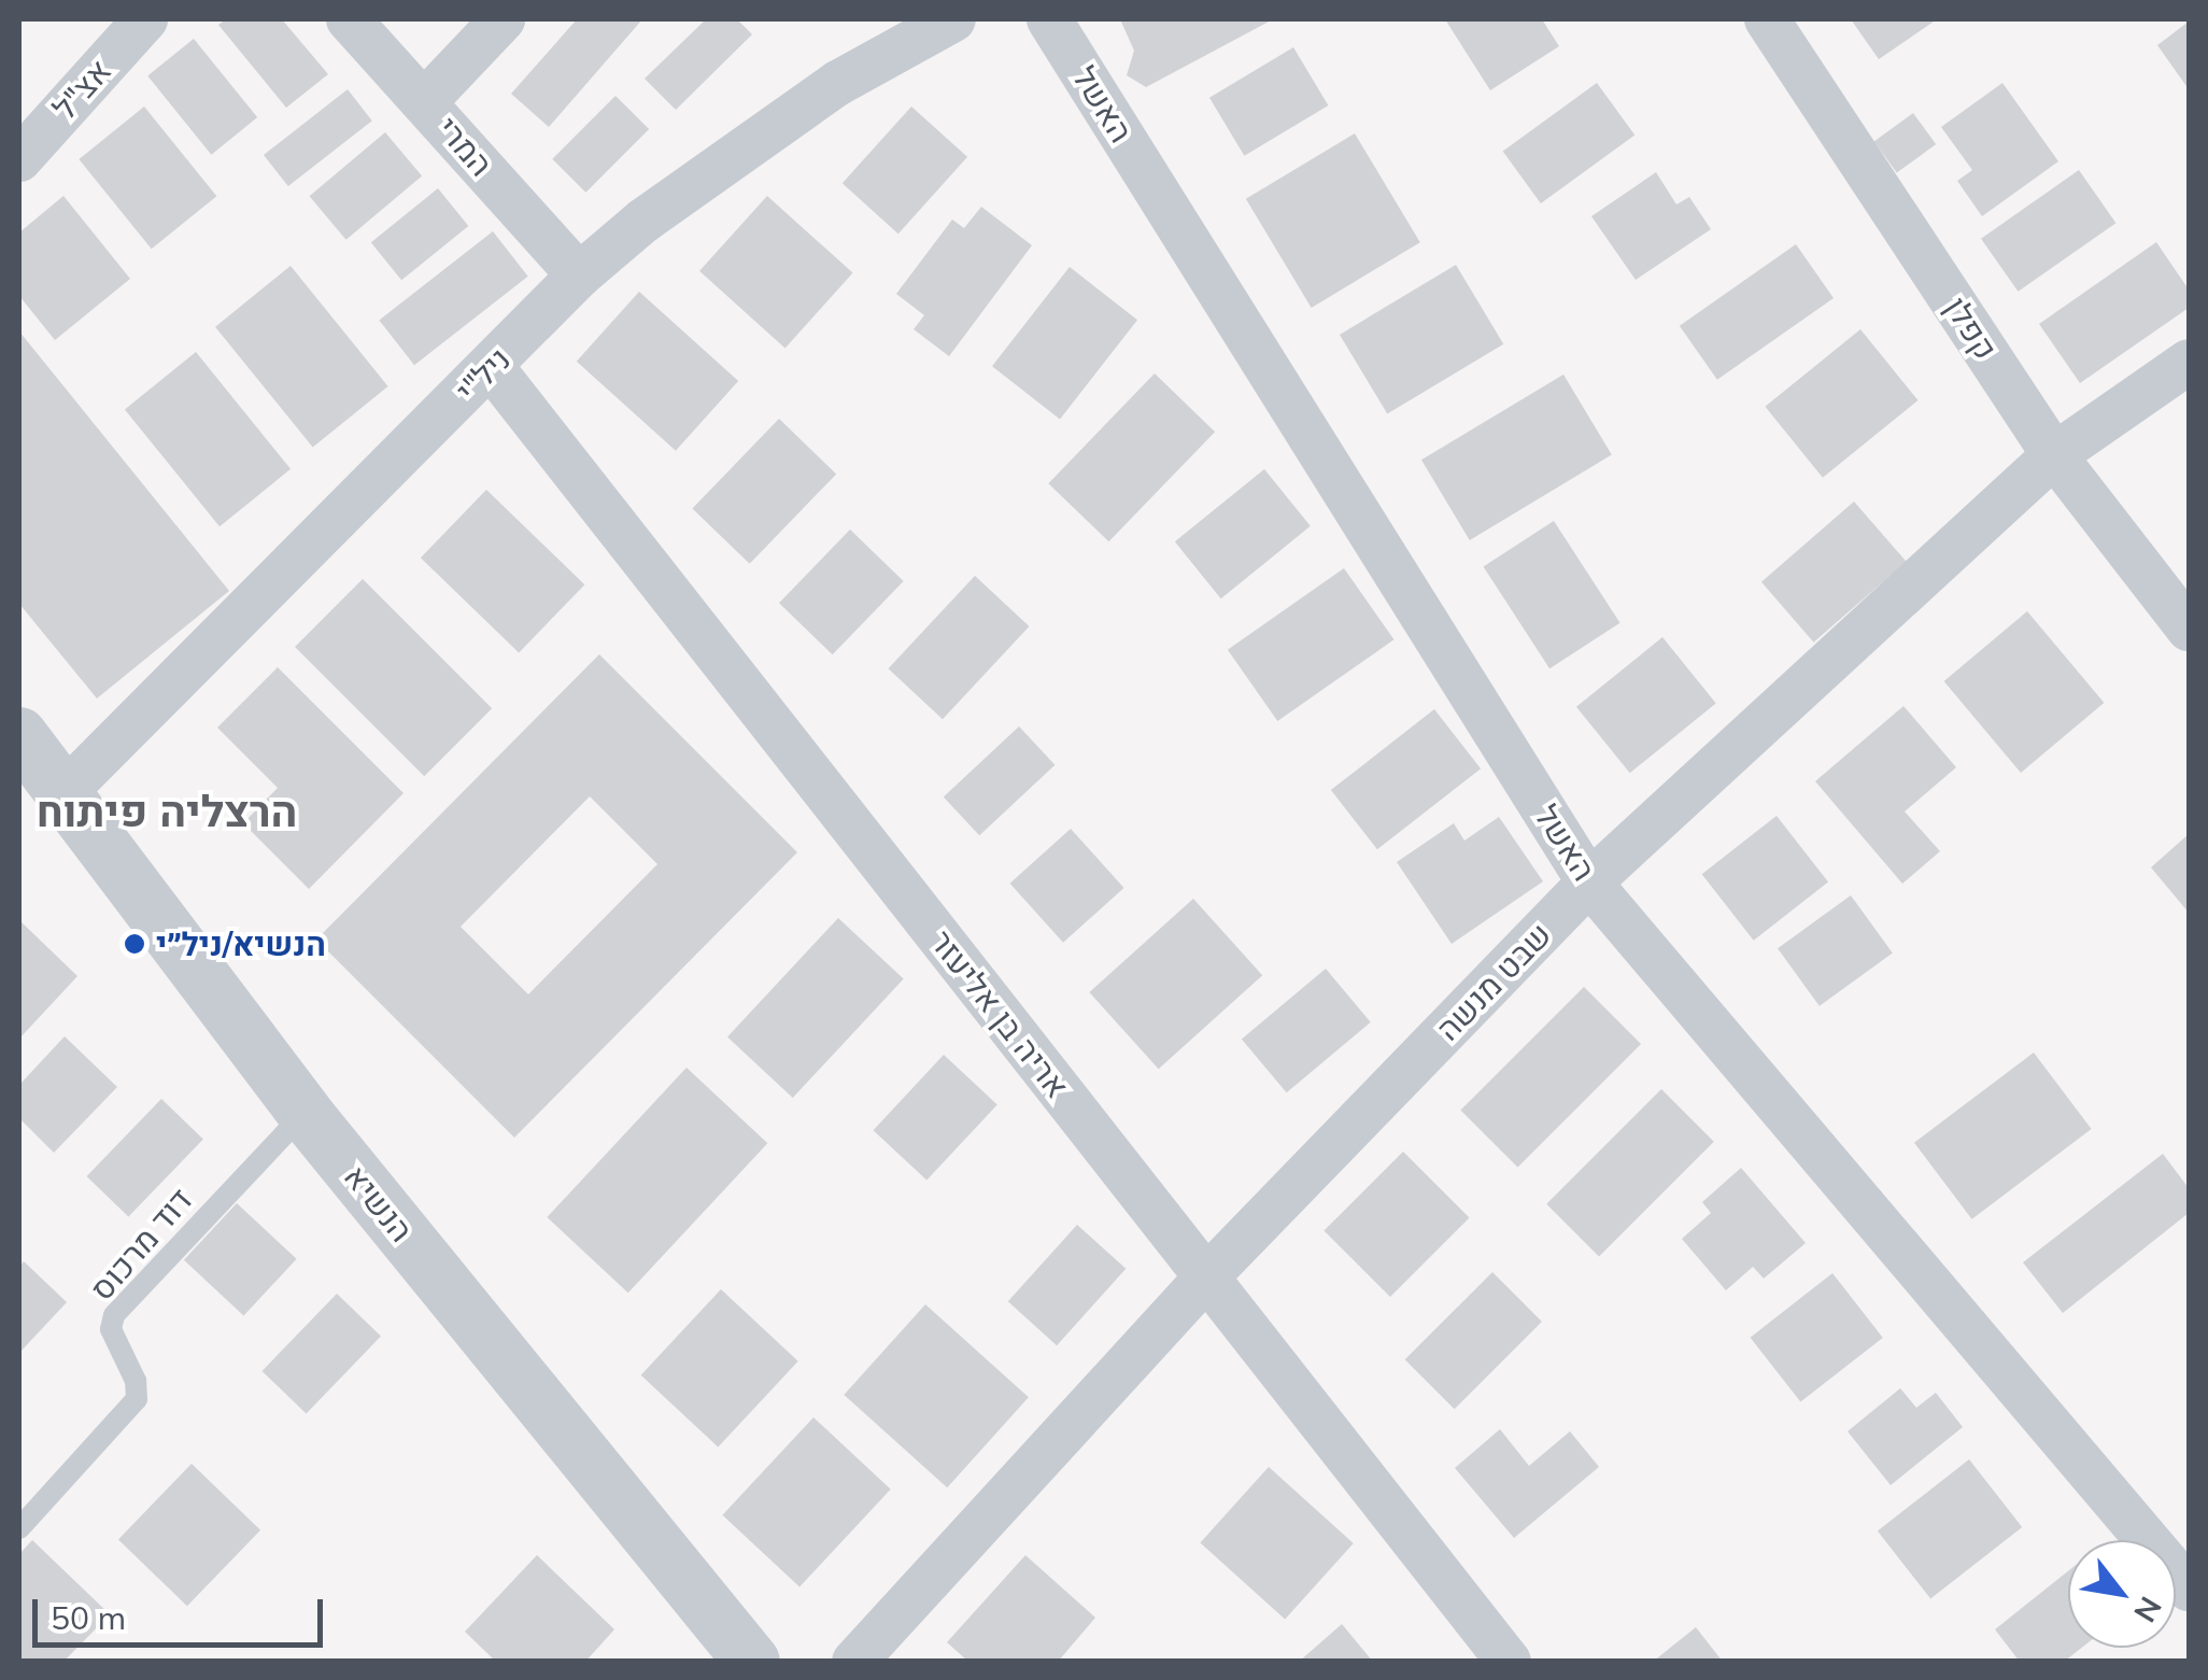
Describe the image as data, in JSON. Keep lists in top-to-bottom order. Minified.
{"streets":{"street":["אצ\"ל","האשל","המרי","קפלן","ניל\"י","שבט מנשה","אריה בן אליעזר","הנשיא"],"lane":["דוד מרכוס"]},"crossings":[["האשל","שבט מנשה"],["המרי","ניל\"י"],["קפלן","שבט מנשה"],["ניל\"י","אריה בן אליעזר"],["ניל\"י","הנשיא"],["שבט מנשה","אריה בן אליעזר"],["הנשיא","דוד מרכוס"]],"districts":["הרצליה פיתוח"],"places":["הנשיא/ניל״י"],"scale_bar":"50 m","north":"bottom right"}
